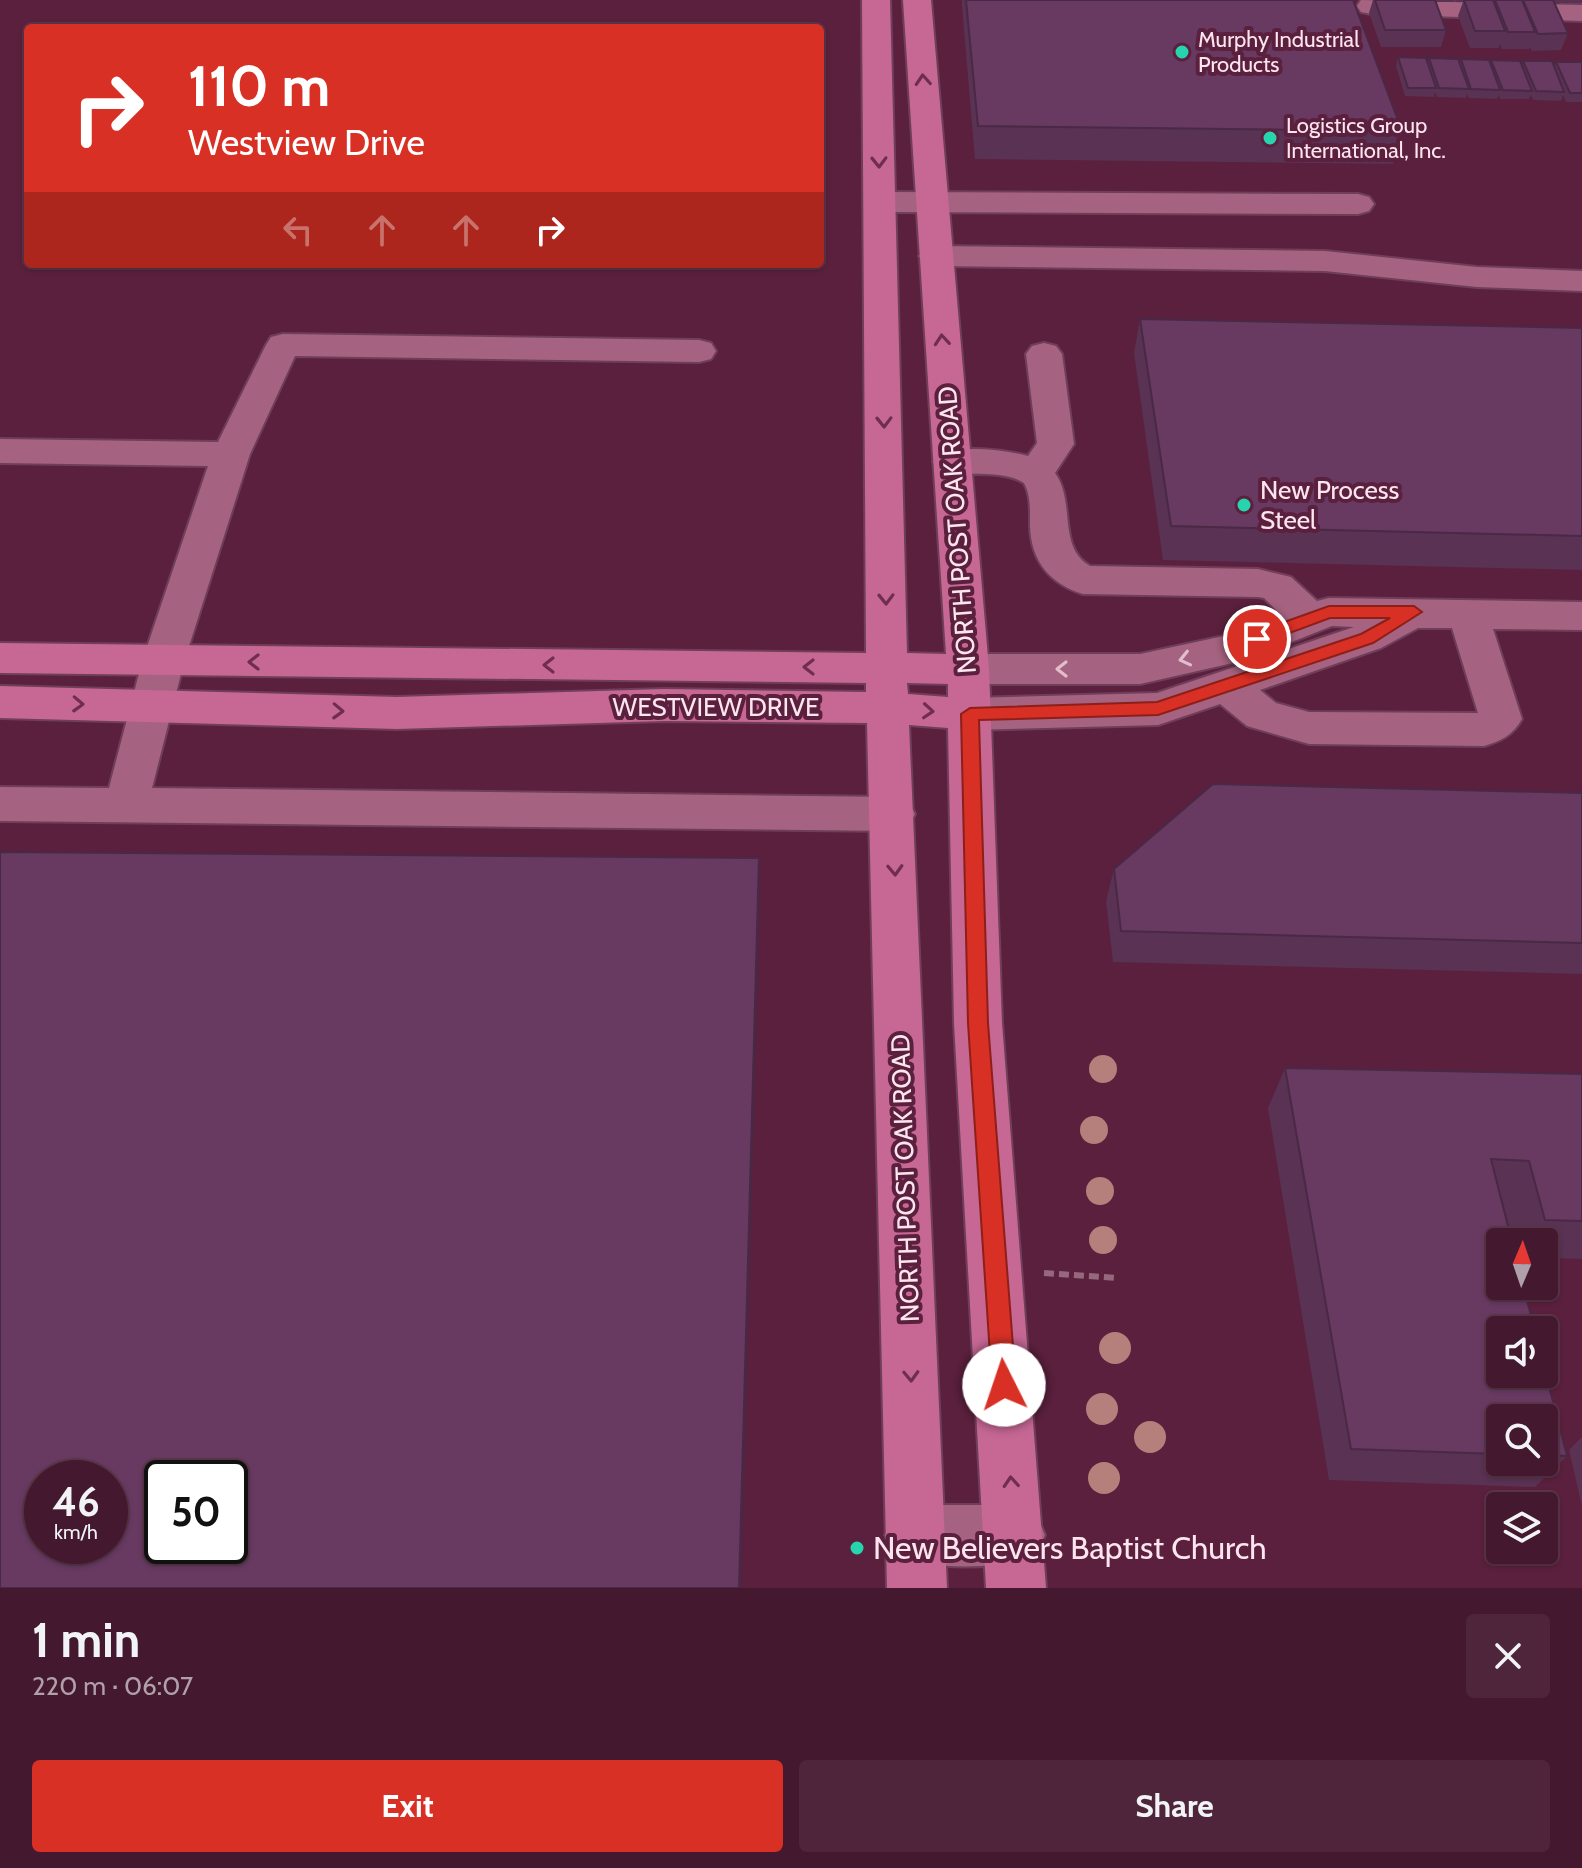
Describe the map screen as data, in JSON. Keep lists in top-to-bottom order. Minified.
{"streets":{"main road":["NORTH POST OAK ROAD","WESTVIEW DRIVE"]},"crossings":[["NORTH POST OAK ROAD","WESTVIEW DRIVE"]],"places":["Murphy Industrial Products","Logistics Group International, Inc.","New Process Steel","New Believers Baptist Church"],"north":"top","page":{"turn":["110 m","Westview Drive"],"speed":"46 km/h","limit":"50","heading":["1 min","220 m · 06:07"],"buttons":["Exit","Share"]}}
